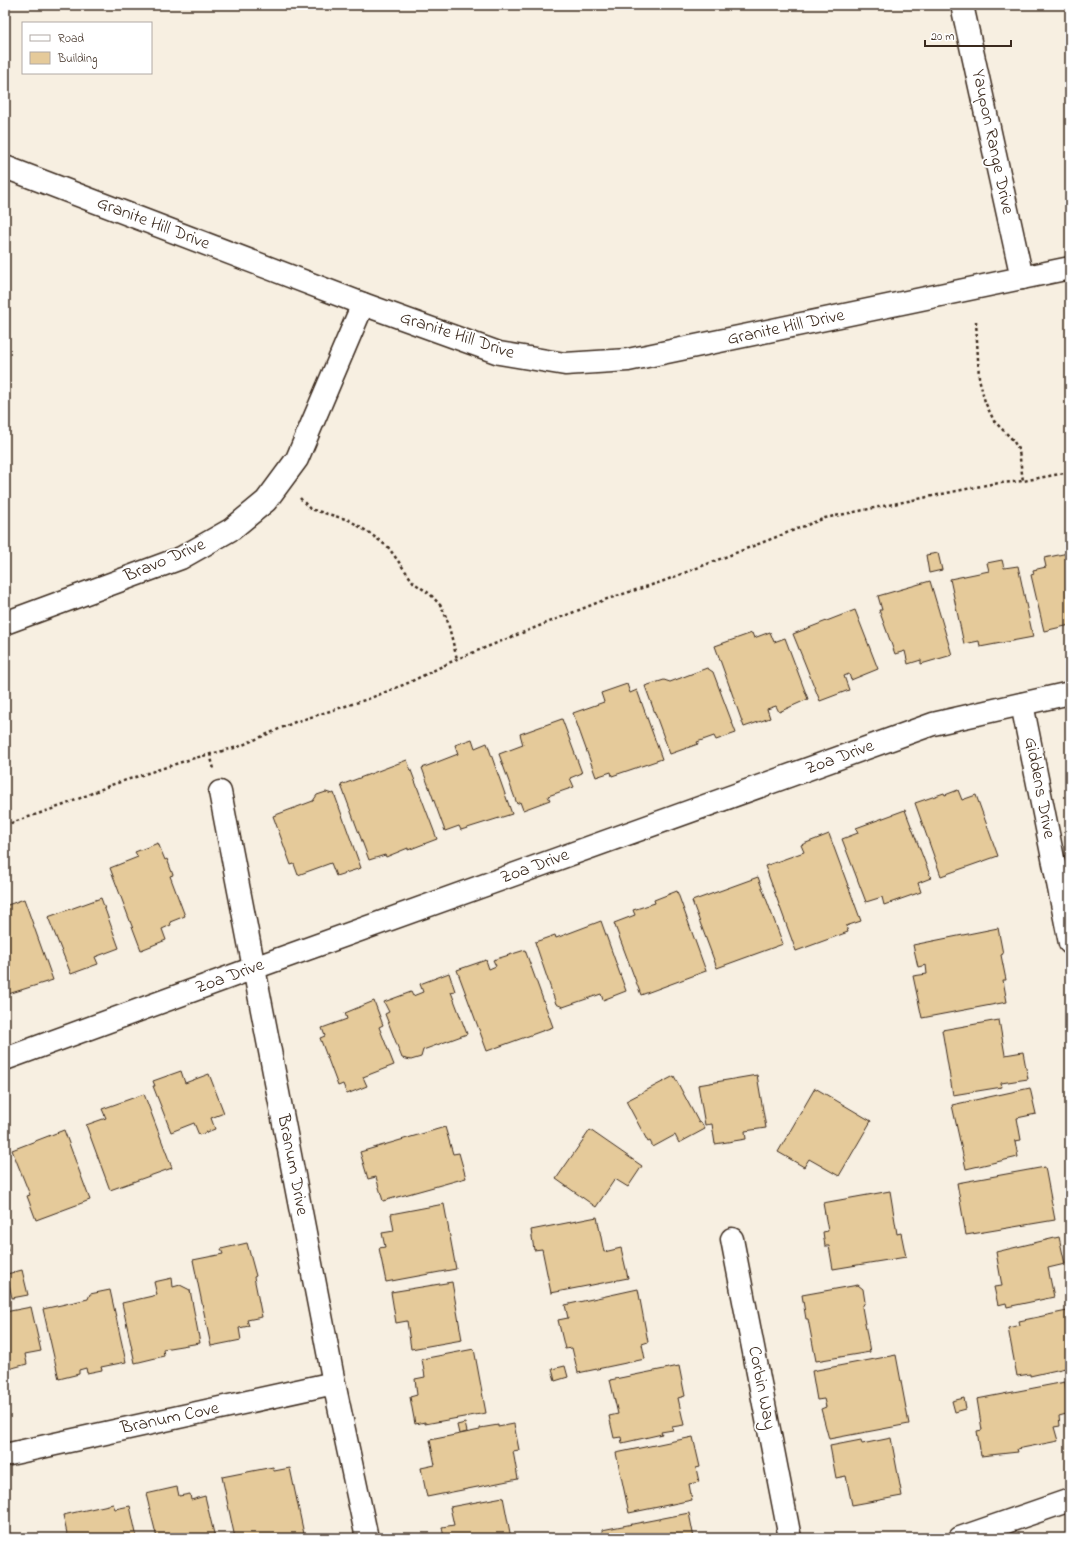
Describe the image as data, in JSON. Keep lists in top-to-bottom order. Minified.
{"streets":{"street":["Yaupon Range Drive","Granite Hill Drive","Bravo Drive","Zoa Drive","Giddens Drive","Branum Drive","Corbin Way","Branum Cove"]},"crossings":[["Yaupon Range Drive","Granite Hill Drive"],["Granite Hill Drive","Bravo Drive"],["Zoa Drive","Giddens Drive"],["Zoa Drive","Branum Drive"],["Branum Drive","Branum Cove"]],"legend":["Road","Building"],"scale_bar":"20 m"}
